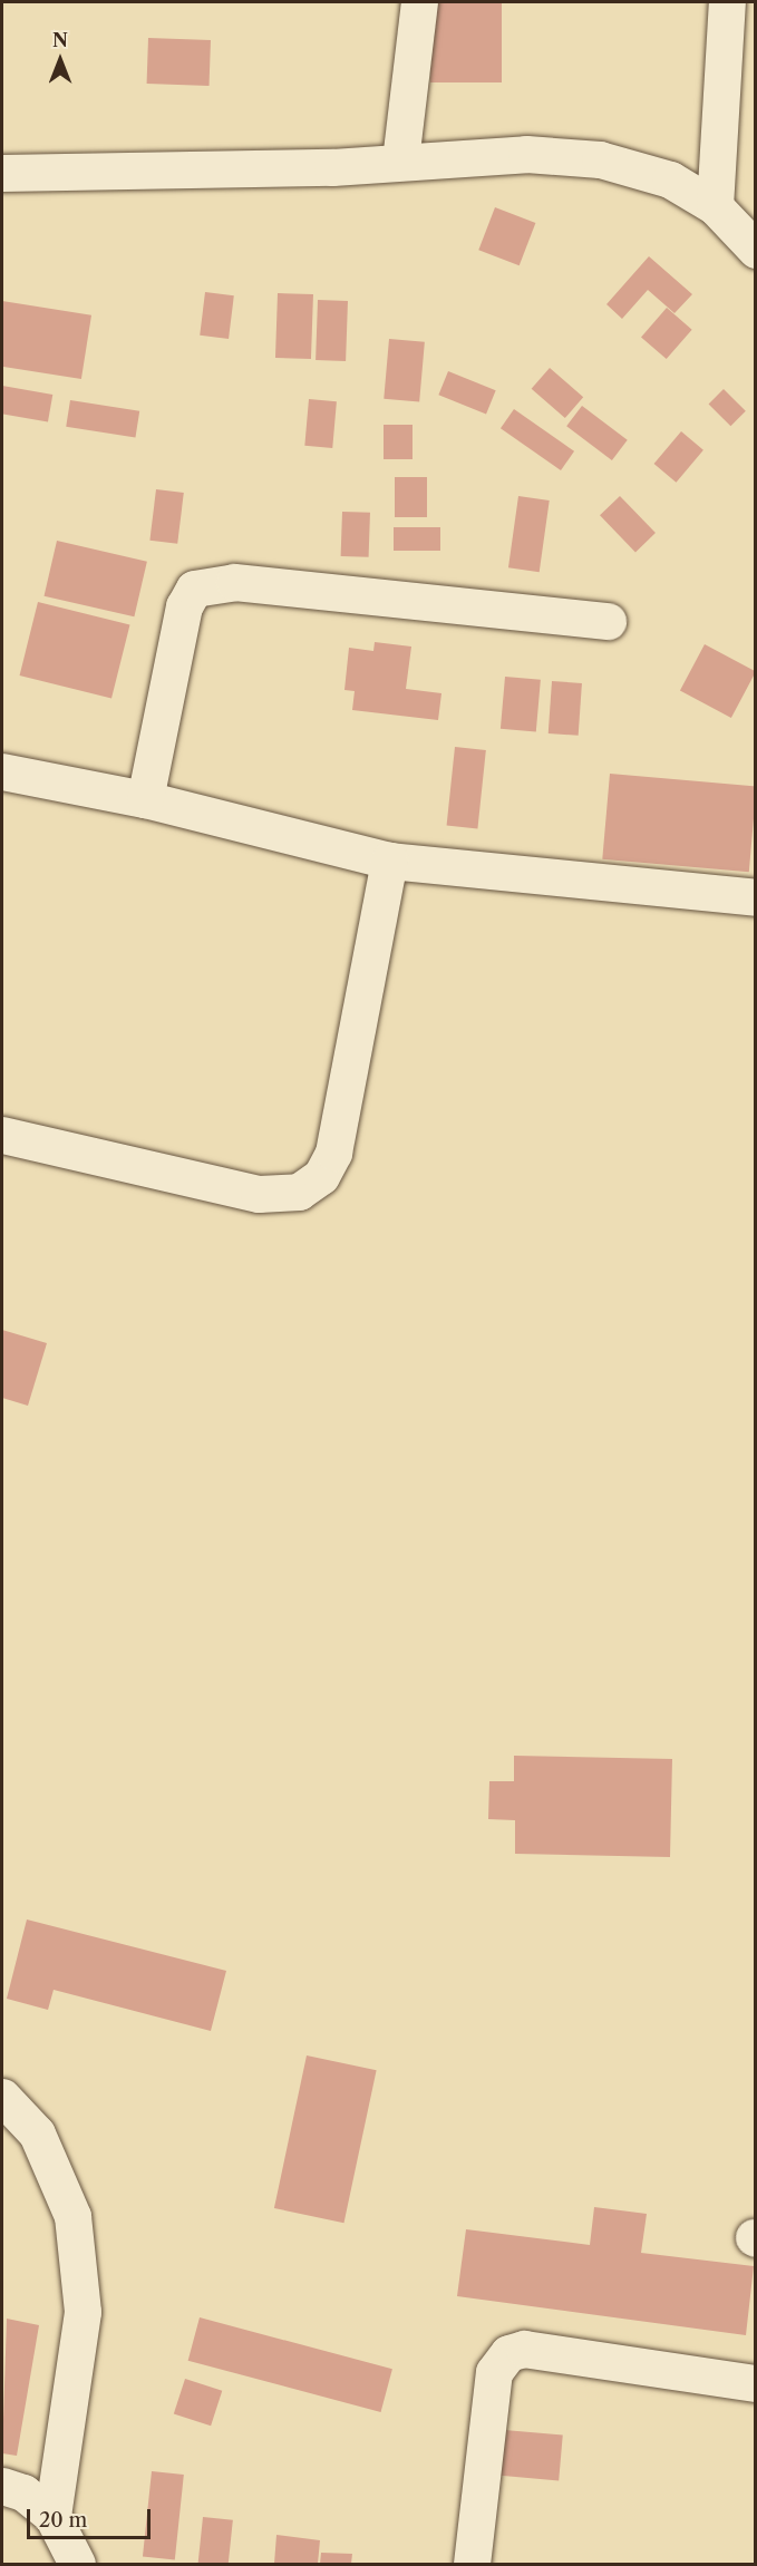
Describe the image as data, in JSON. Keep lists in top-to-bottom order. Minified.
{"scale_bar":"20 m","north":"top"}
